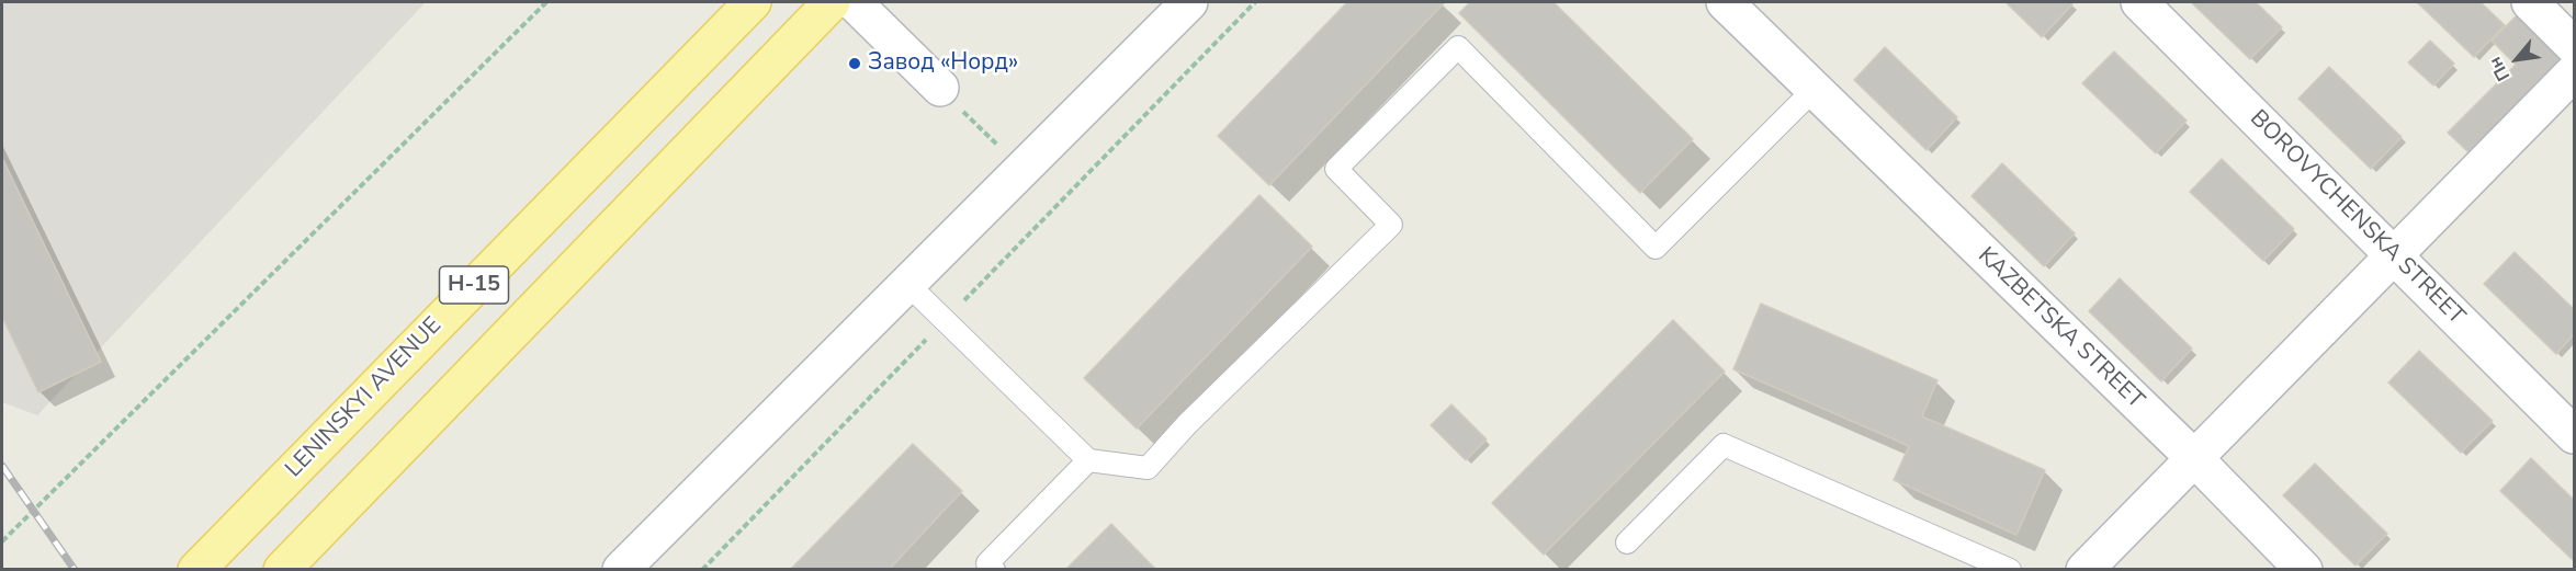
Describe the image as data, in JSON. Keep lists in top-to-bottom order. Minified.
{"streets":{"main road":["Н-15","LENINSKYI AVENUE"],"street":["BOROVYCHENSKA STREET","KAZBETSKA STREET"]},"places":["Завод «Норд»"],"north":"bottom left"}
